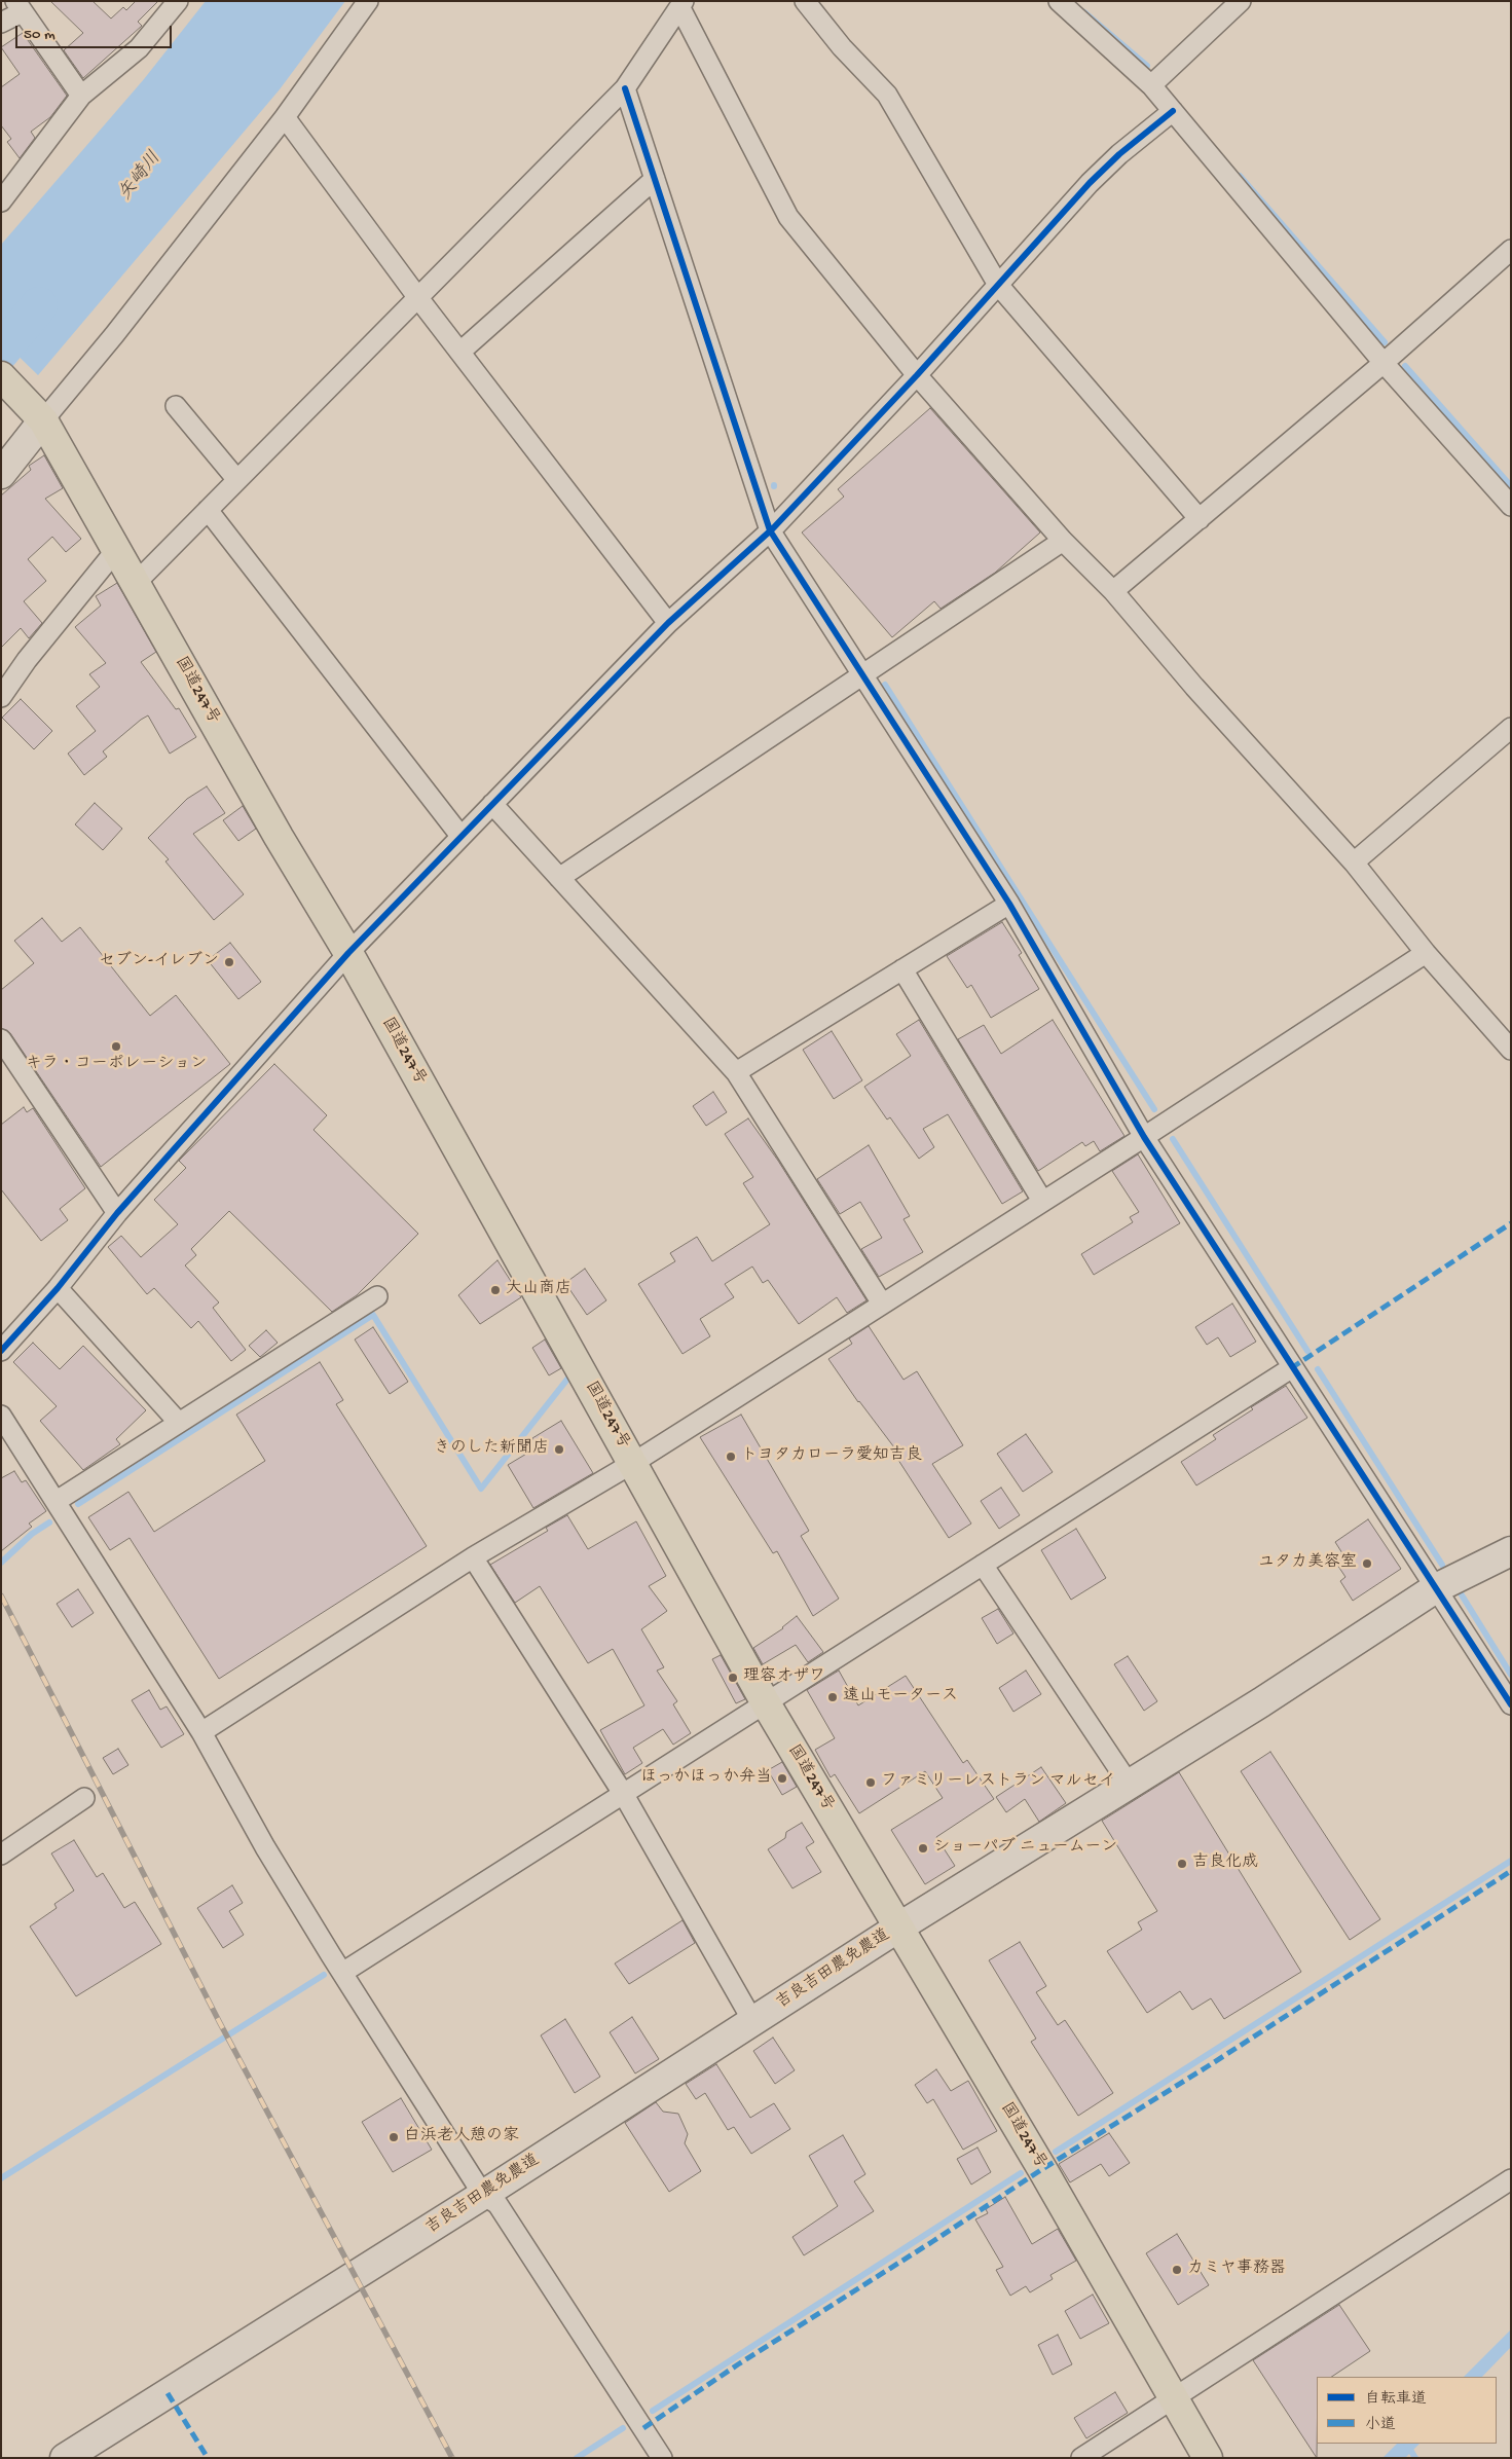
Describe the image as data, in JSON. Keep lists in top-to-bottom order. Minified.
{"streets":{"highway":["国道247号"],"street":["吉良吉田農免農道"]},"crossings":[["国道247号","吉良吉田農免農道"]],"water":["矢崎川"],"places":["セブン-イレブン","キラ・コーポレーション","大山商店","きのした新聞店","トヨタカローラ愛知吉良","ユタカ美容室","理容オザワ","遠山モータース","ほっかほっか弁当","ファミリーレストラン マルセイ","ショーパブ ニュームーン","吉良化成","白浜老人憩の家","カミヤ事務器"],"legend":["自転車道","小道"],"scale_bar":"50 m"}
